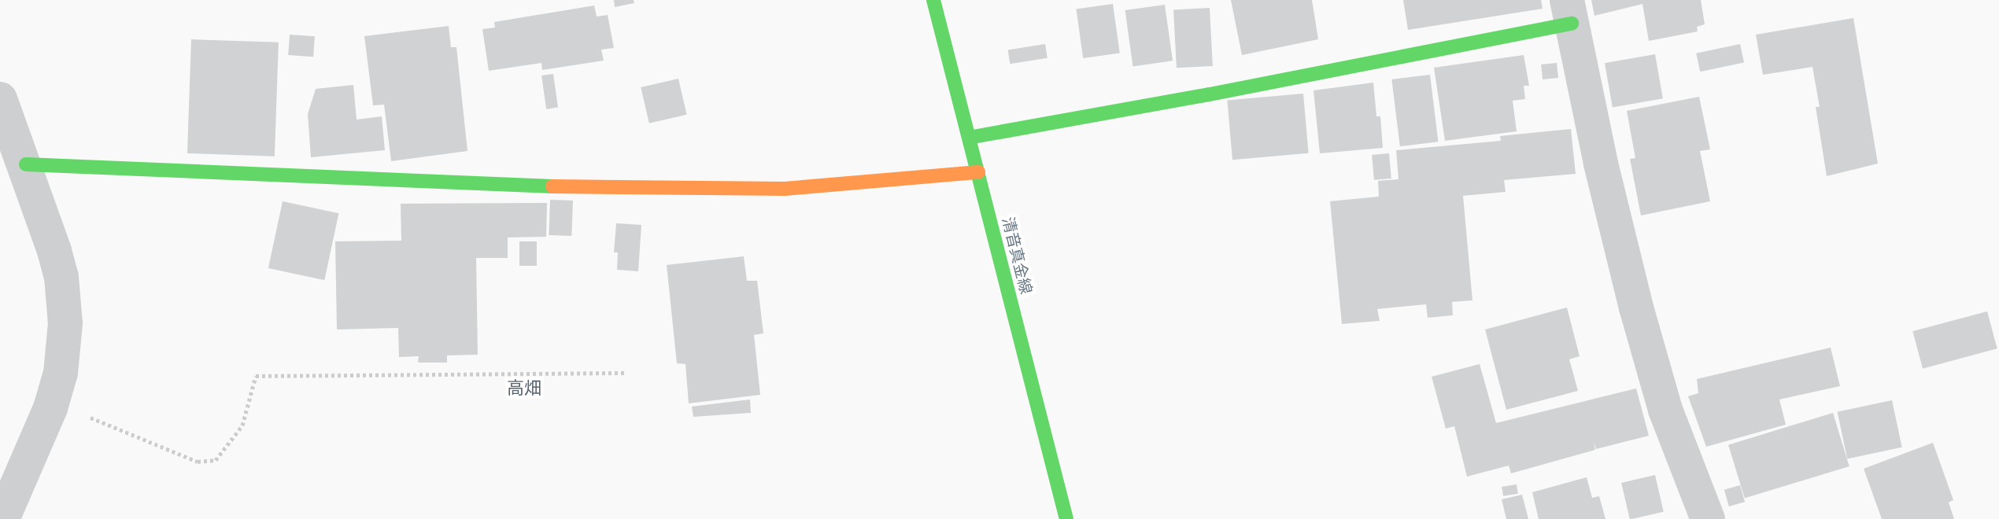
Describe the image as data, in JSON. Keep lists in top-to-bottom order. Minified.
{"streets":{"street":["清音真金線"]},"districts":["高畑"]}
